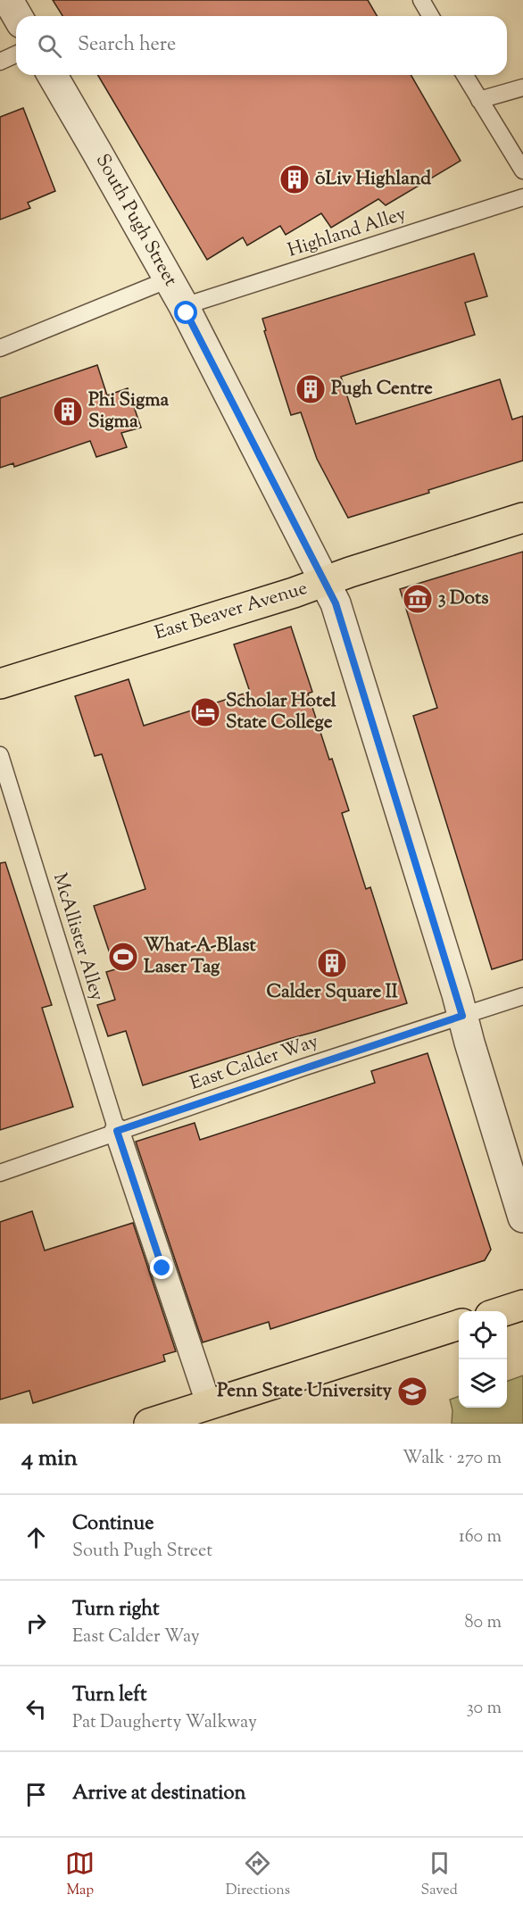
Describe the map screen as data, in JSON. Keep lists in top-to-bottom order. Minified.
{"streets":{"main road":["East Beaver Avenue"],"street":["South Pugh Street"],"lane":["Highland Alley","McAllister Alley","East Calder Way"]},"crossings":[["South Pugh Street","Highland Alley"],["South Pugh Street","East Beaver Avenue"],["South Pugh Street","East Calder Way"],["McAllister Alley","East Calder Way"]],"places":{"building":["ōLiv Highland","Pugh Centre","Phi Sigma Sigma","Calder Square II"],"museum":["3 Dots"],"hotel":["Scholar Hotel State College"],"sports":["What-A-Blast Laser Tag"],"school or university":["Penn State University"]},"page":{"search":"Search here","heading":["4 min","Walk · 270 m"],"list":[["Continue","South Pugh Street","160 m"],["Turn right","East Calder Way","80 m"],["Turn left","Pat Daugherty Walkway","30 m"],"Arrive at destination"],"nav":["Map","Directions","Saved"]}}
